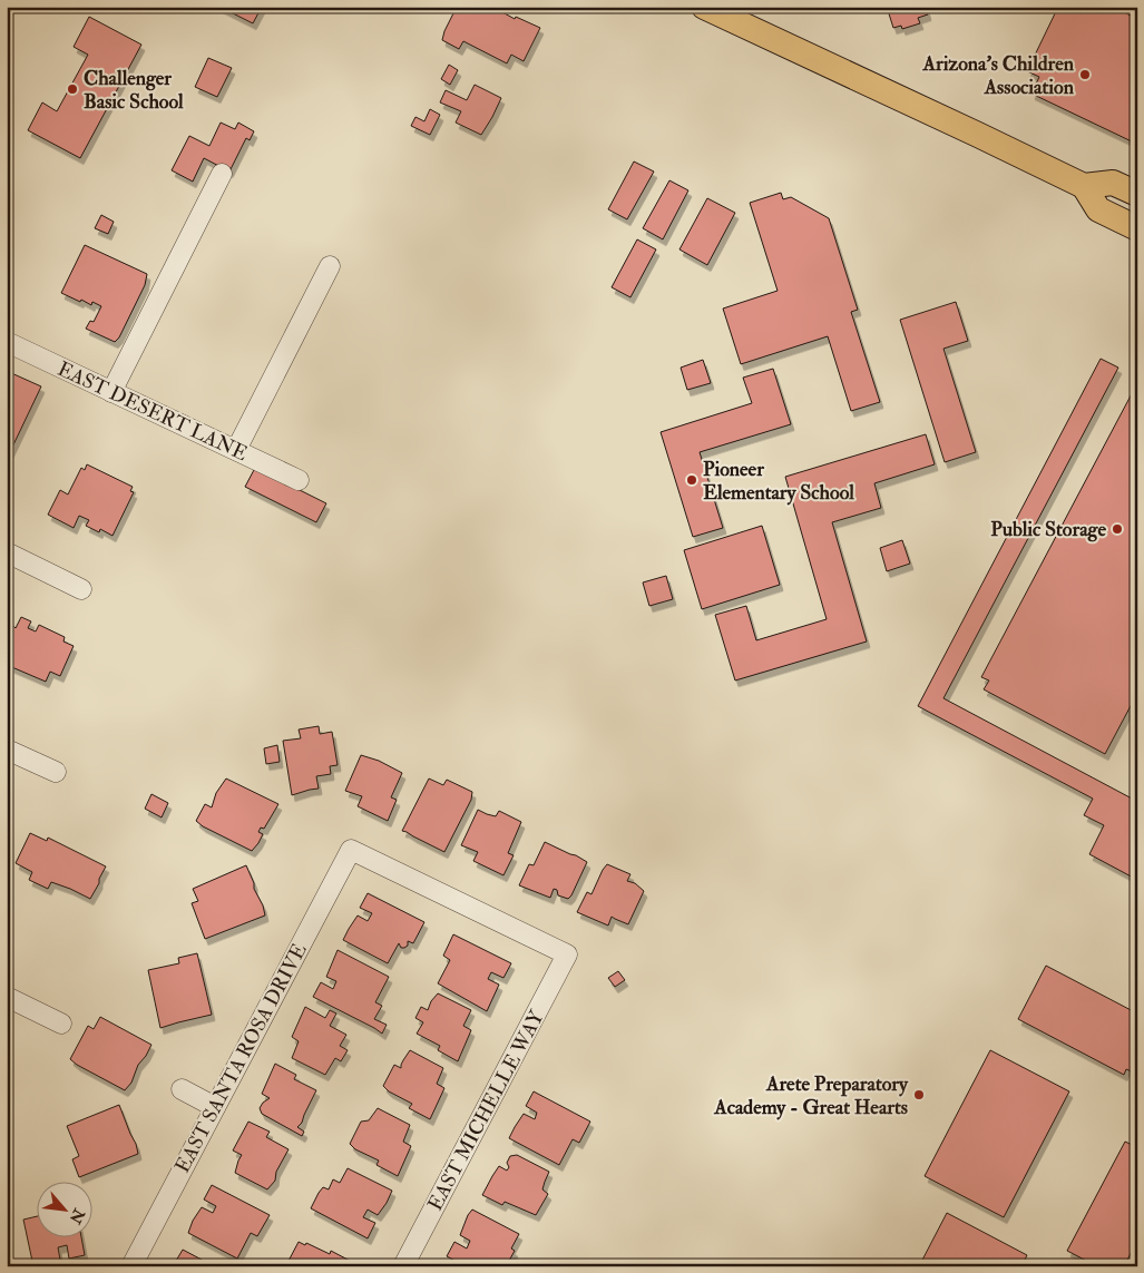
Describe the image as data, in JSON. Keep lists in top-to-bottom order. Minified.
{"streets":{"street":["EAST DESERT LANE","EAST SANTA ROSA DRIVE","EAST MICHELLE WAY"]},"crossings":[["EAST SANTA ROSA DRIVE","EAST MICHELLE WAY"]],"places":["Arizona's Children Association","Challenger Basic School","Pioneer Elementary School","Public Storage","Arete Preparatory Academy - Great Hearts"],"north":"bottom right"}
